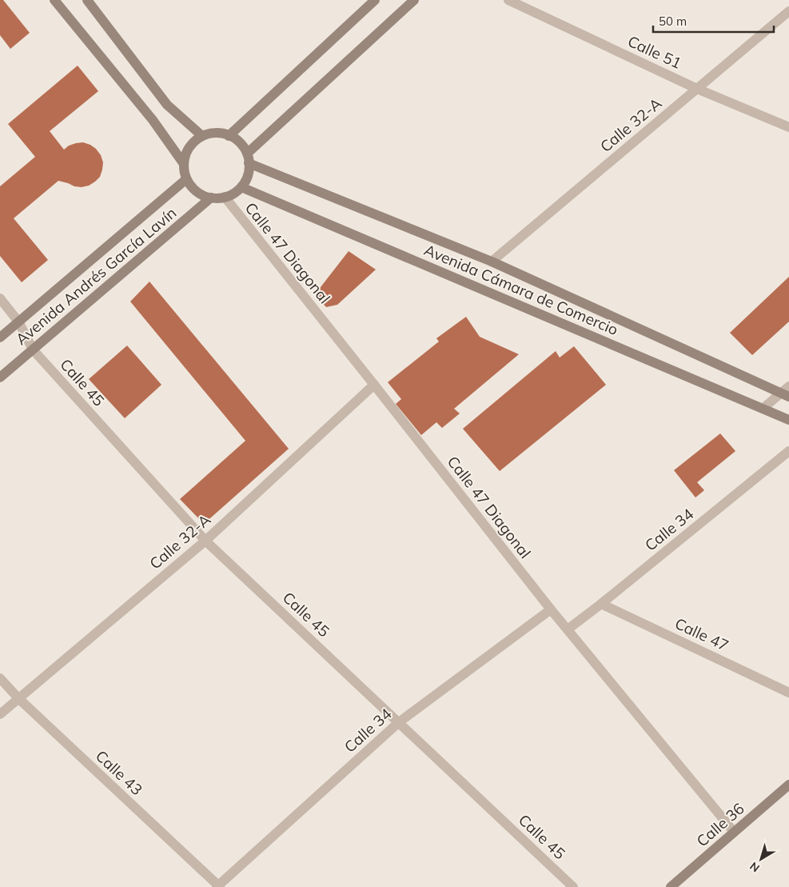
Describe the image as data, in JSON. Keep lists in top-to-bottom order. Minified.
{"streets":{"main road":["Avenida Andrés García Lavín","Avenida Cámara de Comercio","Calle 36"],"street":["Calle 51","Calle 32-A","Calle 47 Diagonal","Calle 45","Calle 34","Calle 47","Calle 43"]},"crossings":[["Calle 51","Calle 32-A"],["Calle 32-A","Calle 47 Diagonal"],["Calle 32-A","Avenida Cámara de Comercio"],["Calle 32-A","Calle 45"],["Calle 32-A","Calle 43"],["Calle 47 Diagonal","Avenida Andrés García Lavín"],["Calle 47 Diagonal","Avenida Cámara de Comercio"],["Calle 47 Diagonal","Calle 34"],["Calle 47 Diagonal","Calle 36"],["Avenida Andrés García Lavín","Avenida Cámara de Comercio"],["Avenida Andrés García Lavín","Calle 45"],["Calle 45","Calle 34"],["Calle 34","Calle 47"],["Calle 34","Calle 43"]],"scale_bar":"50 m","north":"bottom left"}
